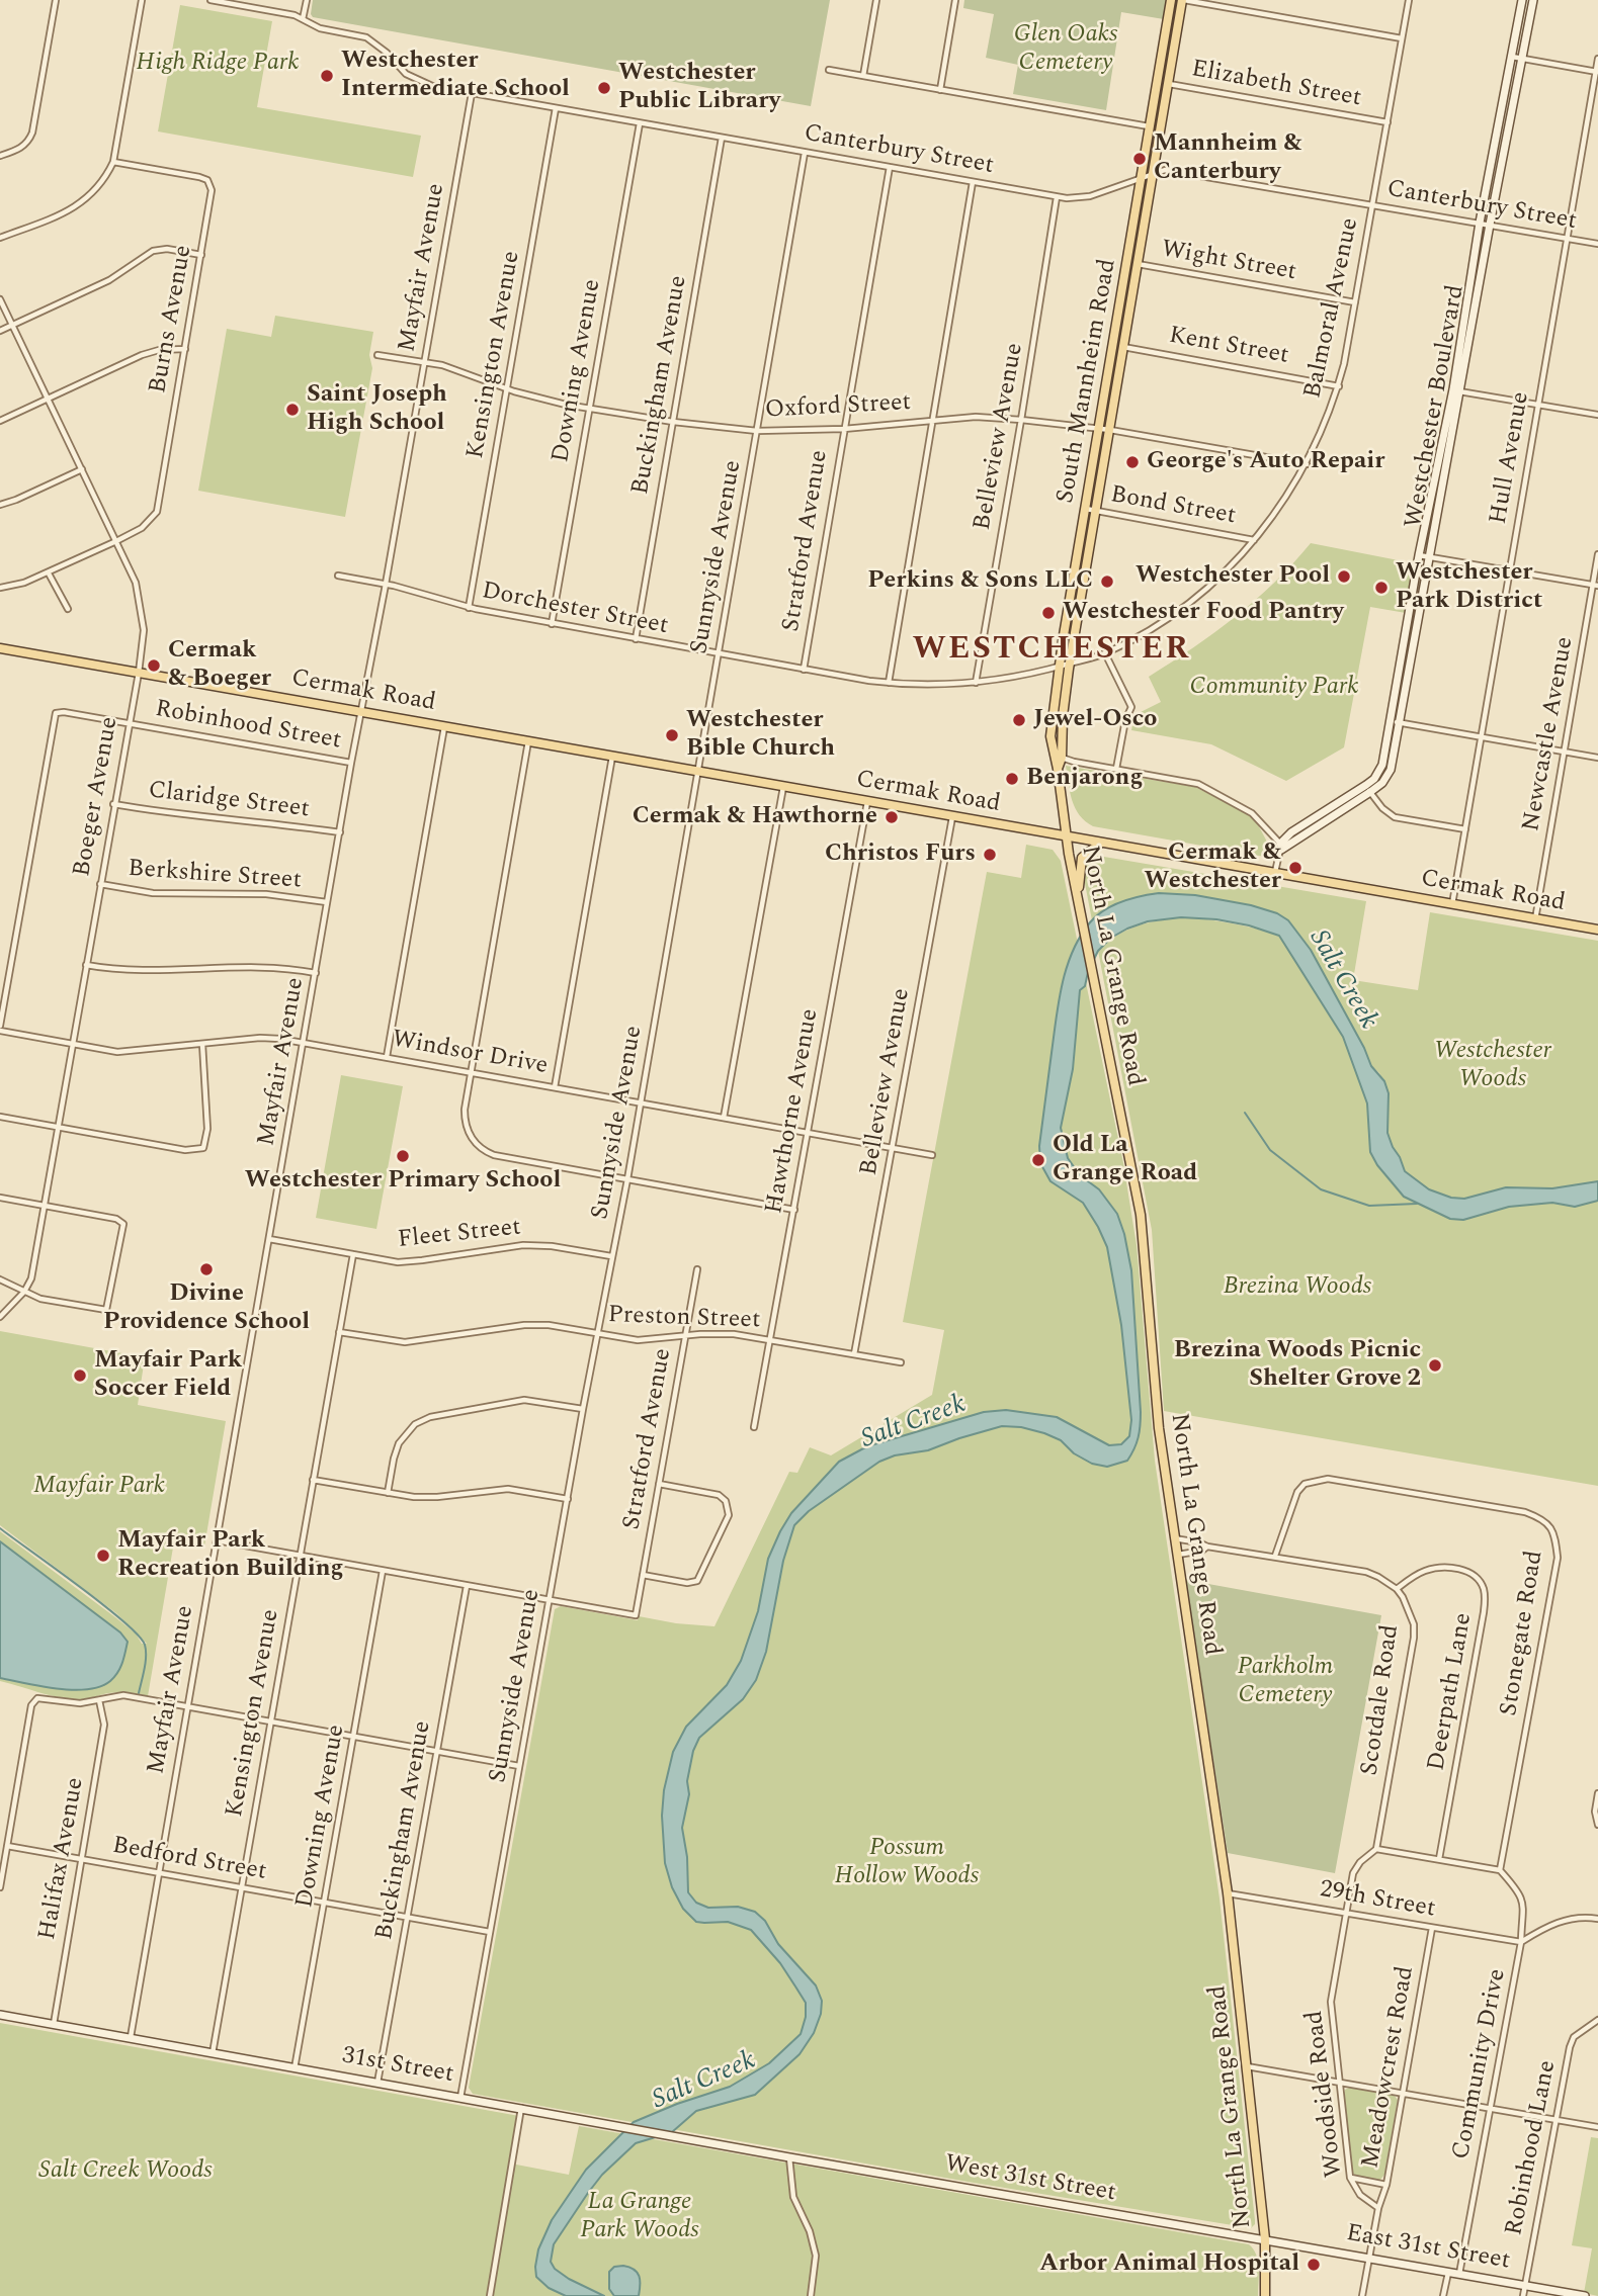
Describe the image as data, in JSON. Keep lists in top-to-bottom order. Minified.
{"streets":{"main road":["South Mannheim Road","Cermak Road","North La Grange Road"],"street":["Elizabeth Street","Canterbury Street","Wight Street","Mayfair Avenue","Balmoral Avenue","Burns Avenue","Kent Street","Kensington Avenue","Downing Avenue","Buckingham Avenue","Westchester Boulevard","Oxford Street","Belleview Avenue","Hull Avenue","Bond Street","Stratford Avenue","Sunnyside Avenue","Dorchester Street","Robinhood Street","Newcastle Avenue","Boeger Avenue","Claridge Street","Berkshire Street","Windsor Drive","Hawthorne Avenue","Fleet Street","Preston Street","Stonegate Road","Deerpath Lane","Scotdale Road","Halifax Avenue","Bedford Street","29th Street","Community Drive","31st Street","Meadowcrest Road","Woodside Road","Robinhood Lane","West 31st Street","East 31st Street"]},"crossings":[["Elizabeth Street","Balmoral Avenue"],["Elizabeth Street","South Mannheim Road"],["Canterbury Street","Mayfair Avenue"],["Canterbury Street","Balmoral Avenue"],["Canterbury Street","Kensington Avenue"],["Canterbury Street","Downing Avenue"],["Canterbury Street","South Mannheim Road"],["Canterbury Street","Buckingham Avenue"],["Canterbury Street","Westchester Boulevard"],["Canterbury Street","Belleview Avenue"],["Canterbury Street","Hull Avenue"],["Canterbury Street","Stratford Avenue"],["Canterbury Street","Sunnyside Avenue"],["Wight Street","Balmoral Avenue"],["Wight Street","South Mannheim Road"],["Mayfair Avenue","Oxford Street"],["Mayfair Avenue","Dorchester Street"],["Mayfair Avenue","Cermak Road"],["Mayfair Avenue","Robinhood Street"],["Mayfair Avenue","Claridge Street"],["Mayfair Avenue","Berkshire Street"],["Mayfair Avenue","Windsor Drive"],["Mayfair Avenue","Fleet Street"],["Mayfair Avenue","Bedford Street"],["Mayfair Avenue","31st Street"],["Balmoral Avenue","Kent Street"],["Balmoral Avenue","South Mannheim Road"],["Balmoral Avenue","Oxford Street"],["Balmoral Avenue","Bond Street"],["Balmoral Avenue","Dorchester Street"],["Burns Avenue","Boeger Avenue"],["Kent Street","South Mannheim Road"],["Kensington Avenue","Oxford Street"],["Kensington Avenue","Dorchester Street"],["Kensington Avenue","Fleet Street"],["Kensington Avenue","Preston Street"],["Kensington Avenue","Bedford Street"],["Kensington Avenue","31st Street"],["Downing Avenue","Oxford Street"],["Downing Avenue","Dorchester Street"],["Downing Avenue","Bedford Street"],["Downing Avenue","31st Street"],["South Mannheim Road","Oxford Street"],["South Mannheim Road","Bond Street"],["South Mannheim Road","Dorchester Street"],["South Mannheim Road","Cermak Road"],["South Mannheim Road","North La Grange Road"],["Buckingham Avenue","Oxford Street"],["Buckingham Avenue","Dorchester Street"],["Buckingham Avenue","Bedford Street"],["Buckingham Avenue","31st Street"],["Oxford Street","Belleview Avenue"],["Oxford Street","Stratford Avenue"],["Oxford Street","Sunnyside Avenue"],["Belleview Avenue","Dorchester Street"],["Belleview Avenue","Cermak Road"],["Belleview Avenue","Windsor Drive"],["Belleview Avenue","Preston Street"],["Hull Avenue","Cermak Road"],["Stratford Avenue","Sunnyside Avenue"],["Stratford Avenue","Dorchester Street"],["Stratford Avenue","Preston Street"],["Sunnyside Avenue","Dorchester Street"],["Sunnyside Avenue","Cermak Road"],["Sunnyside Avenue","Windsor Drive"],["Sunnyside Avenue","Fleet Street"],["Sunnyside Avenue","Preston Street"],["Sunnyside Avenue","Bedford Street"],["Sunnyside Avenue","31st Street"],["Cermak Road","Newcastle Avenue"],["Cermak Road","Boeger Avenue"],["Cermak Road","North La Grange Road"],["Cermak Road","Hawthorne Avenue"],["Robinhood Street","Boeger Avenue"],["Robinhood Street","Windsor Drive"],["Boeger Avenue","Claridge Street"],["Boeger Avenue","Berkshire Street"],["Boeger Avenue","Windsor Drive"],["North La Grange Road","Scotdale Road"],["North La Grange Road","29th Street"],["North La Grange Road","West 31st Street"],["North La Grange Road","East 31st Street"],["Windsor Drive","Hawthorne Avenue"],["Hawthorne Avenue","Preston Street"],["Stonegate Road","Scotdale Road"],["Deerpath Lane","Scotdale Road"],["Scotdale Road","Woodside Road"],["Halifax Avenue","Bedford Street"],["Halifax Avenue","31st Street"],["29th Street","Community Drive"],["29th Street","Meadowcrest Road"],["29th Street","Woodside Road"],["Community Drive","East 31st Street"],["31st Street","West 31st Street"],["Meadowcrest Road","Woodside Road"],["Meadowcrest Road","East 31st Street"],["Robinhood Lane","East 31st Street"],["West 31st Street","East 31st Street"]],"districts":["WESTCHESTER"],"water":["Salt Creek"],"parks":["Glen Oaks Cemetery","High Ridge Park","Community Park","Westchester Woods","Brezina Woods","Mayfair Park","Parkholm Cemetery","Possum Hollow Woods","Salt Creek Woods","La Grange Park Woods"],"places":["Westchester Intermediate School","Westchester Public Library","Mannheim & Canterbury","Saint Joseph High School","George's Auto Repair","Westchester Pool","Perkins & Sons LLC","Westchester Park District","Westchester Food Pantry","Cermak & Boeger","Jewel-Osco","Westchester Bible Church","Benjarong","Cermak & Hawthorne","Christos Furs","Cermak & Westchester","Westchester Primary School","Old La Grange Road","Divine Providence School","Brezina Woods Picnic Shelter Grove 2","Mayfair Park Soccer Field","Mayfair Park Recreation Building","Arbor Animal Hospital"]}
